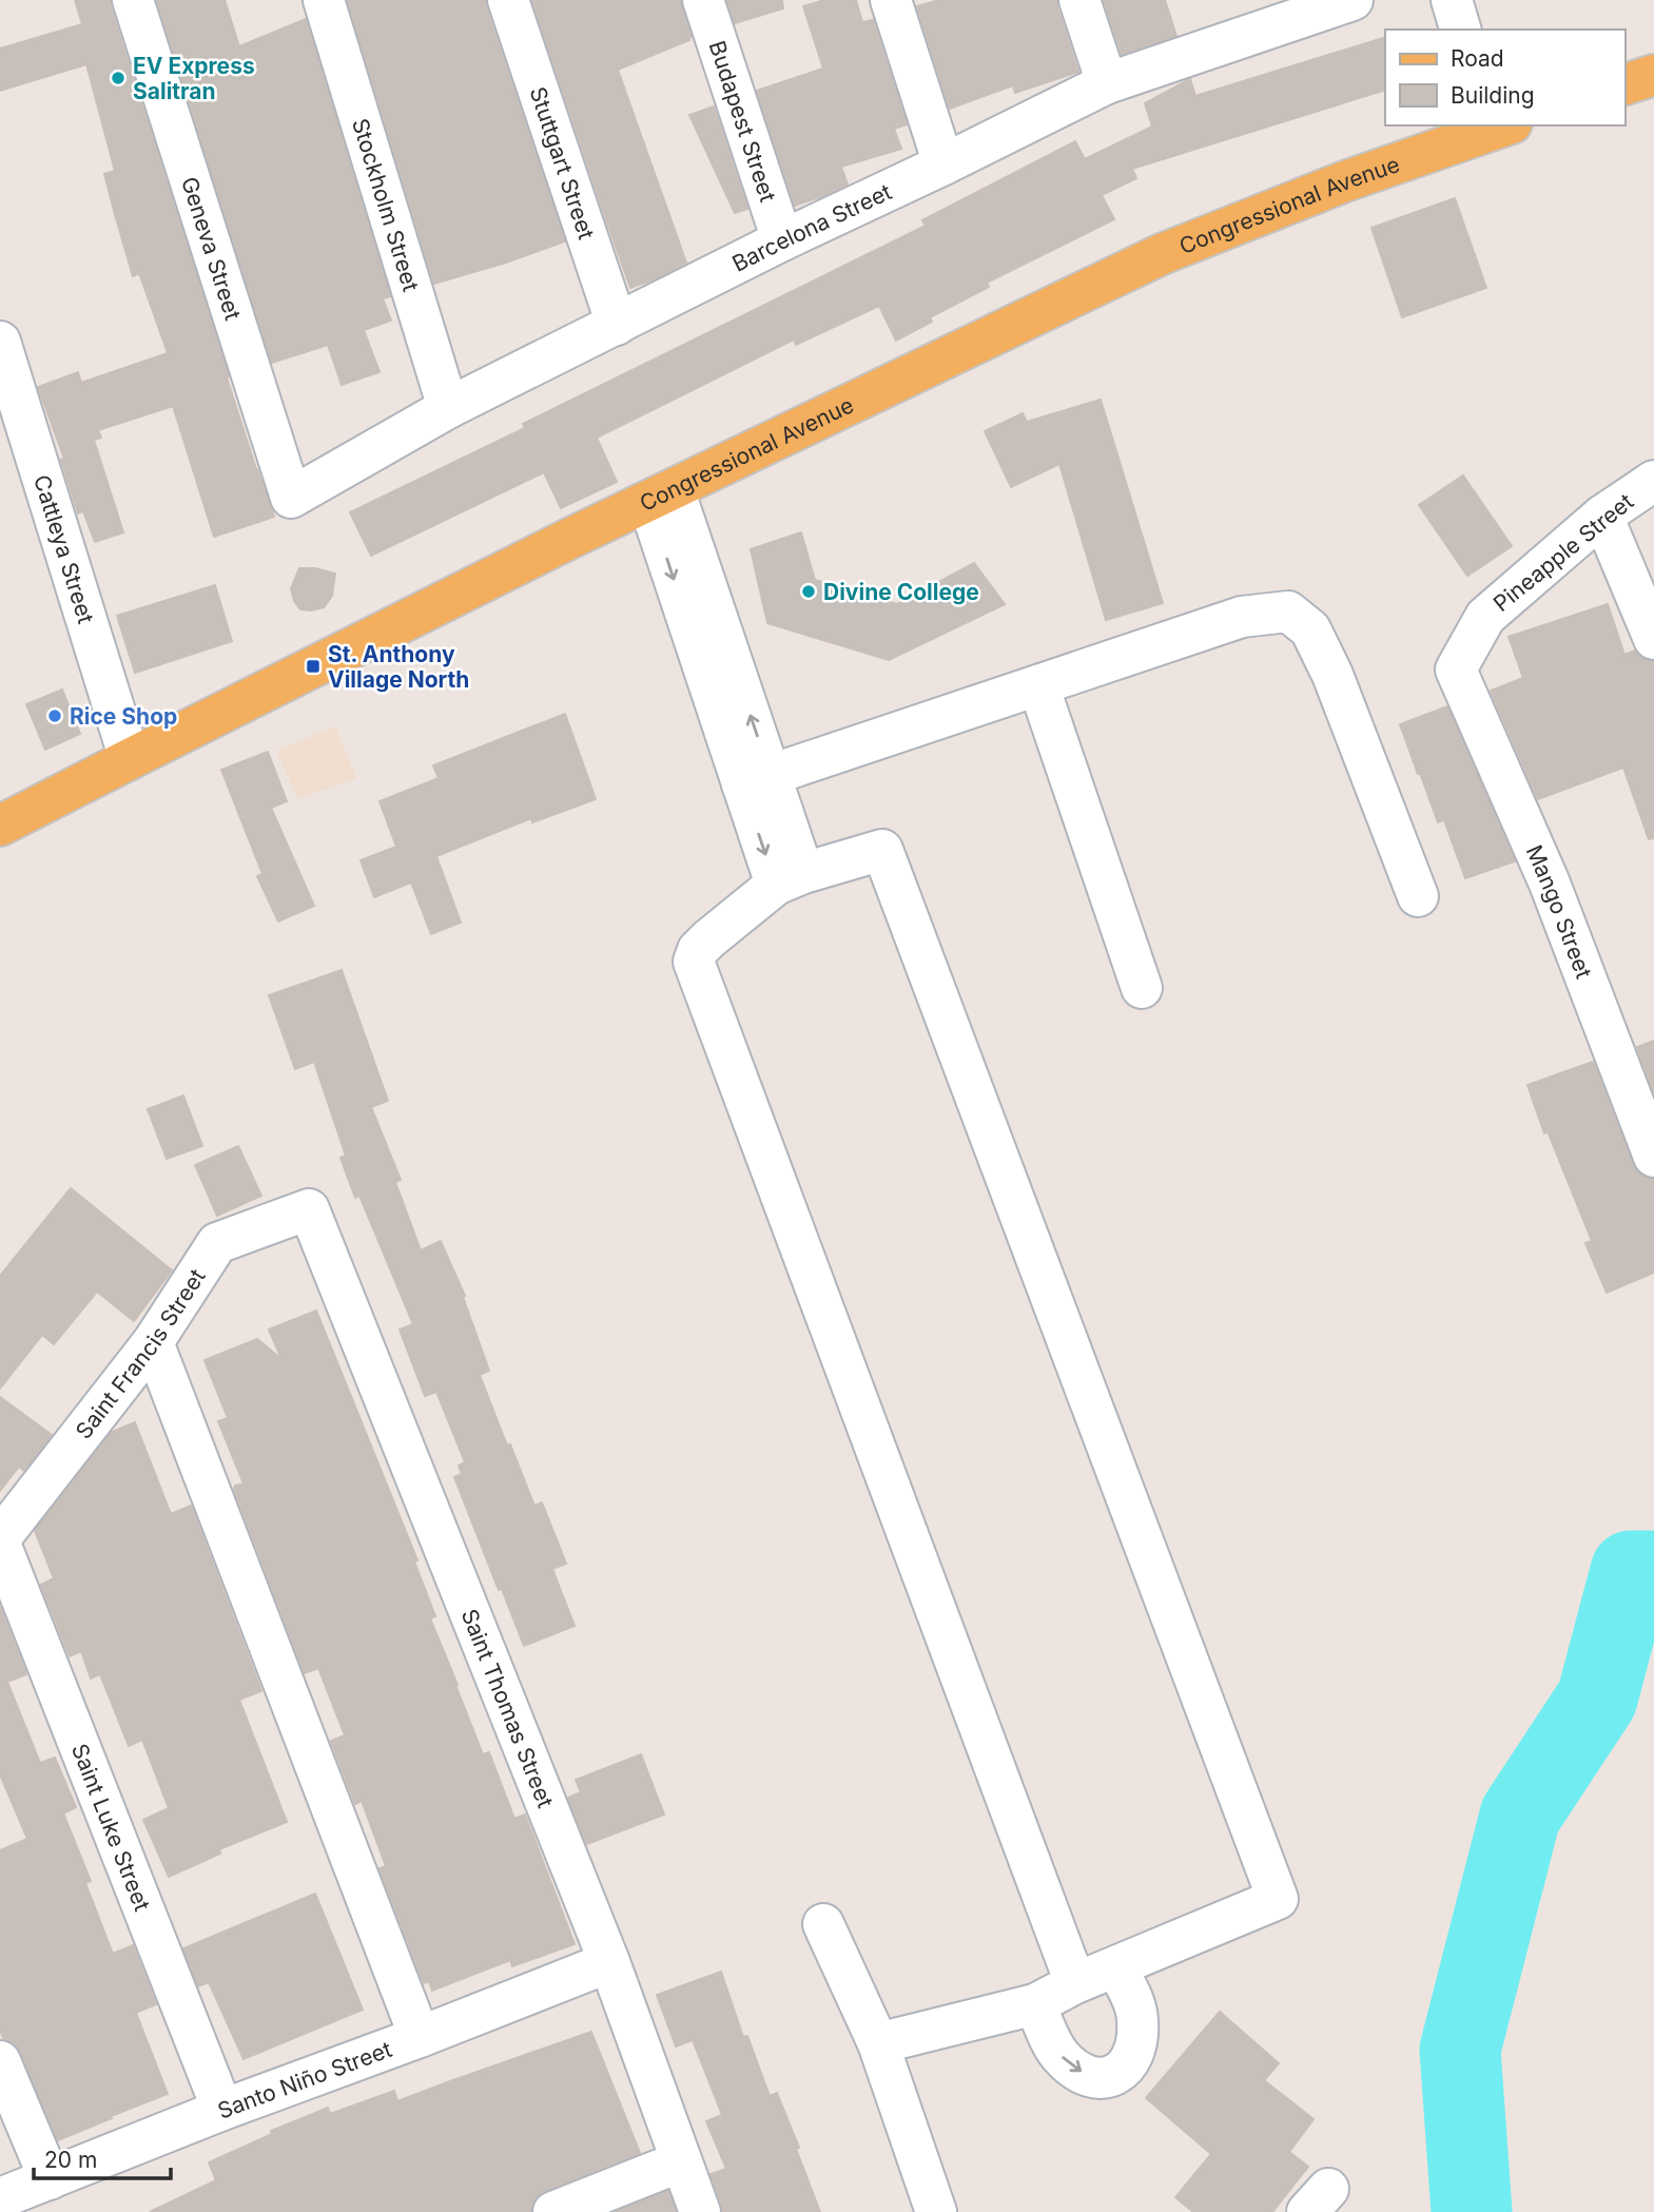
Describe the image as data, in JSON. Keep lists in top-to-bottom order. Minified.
{"streets":{"main road":["Congressional Avenue"],"street":["Budapest Street","Stuttgart Street","Stockholm Street","Barcelona Street","Geneva Street","Cattleya Street","Pineapple Street","Mango Street","Saint Francis Street","Saint Thomas Street","Saint Luke Street","Santo Niño Street"]},"crossings":[["Budapest Street","Barcelona Street"],["Stuttgart Street","Barcelona Street"],["Stockholm Street","Barcelona Street"],["Congressional Avenue","Cattleya Street"],["Barcelona Street","Geneva Street"],["Pineapple Street","Mango Street"],["Saint Francis Street","Saint Thomas Street"],["Saint Thomas Street","Santo Niño Street"],["Saint Luke Street","Santo Niño Street"]],"places":{"other":["EV Express Salitran","Divine College","Rice Shop"],"transit":["St. Anthony Village North"]},"legend":["Road","Building"],"scale_bar":"20 m"}
